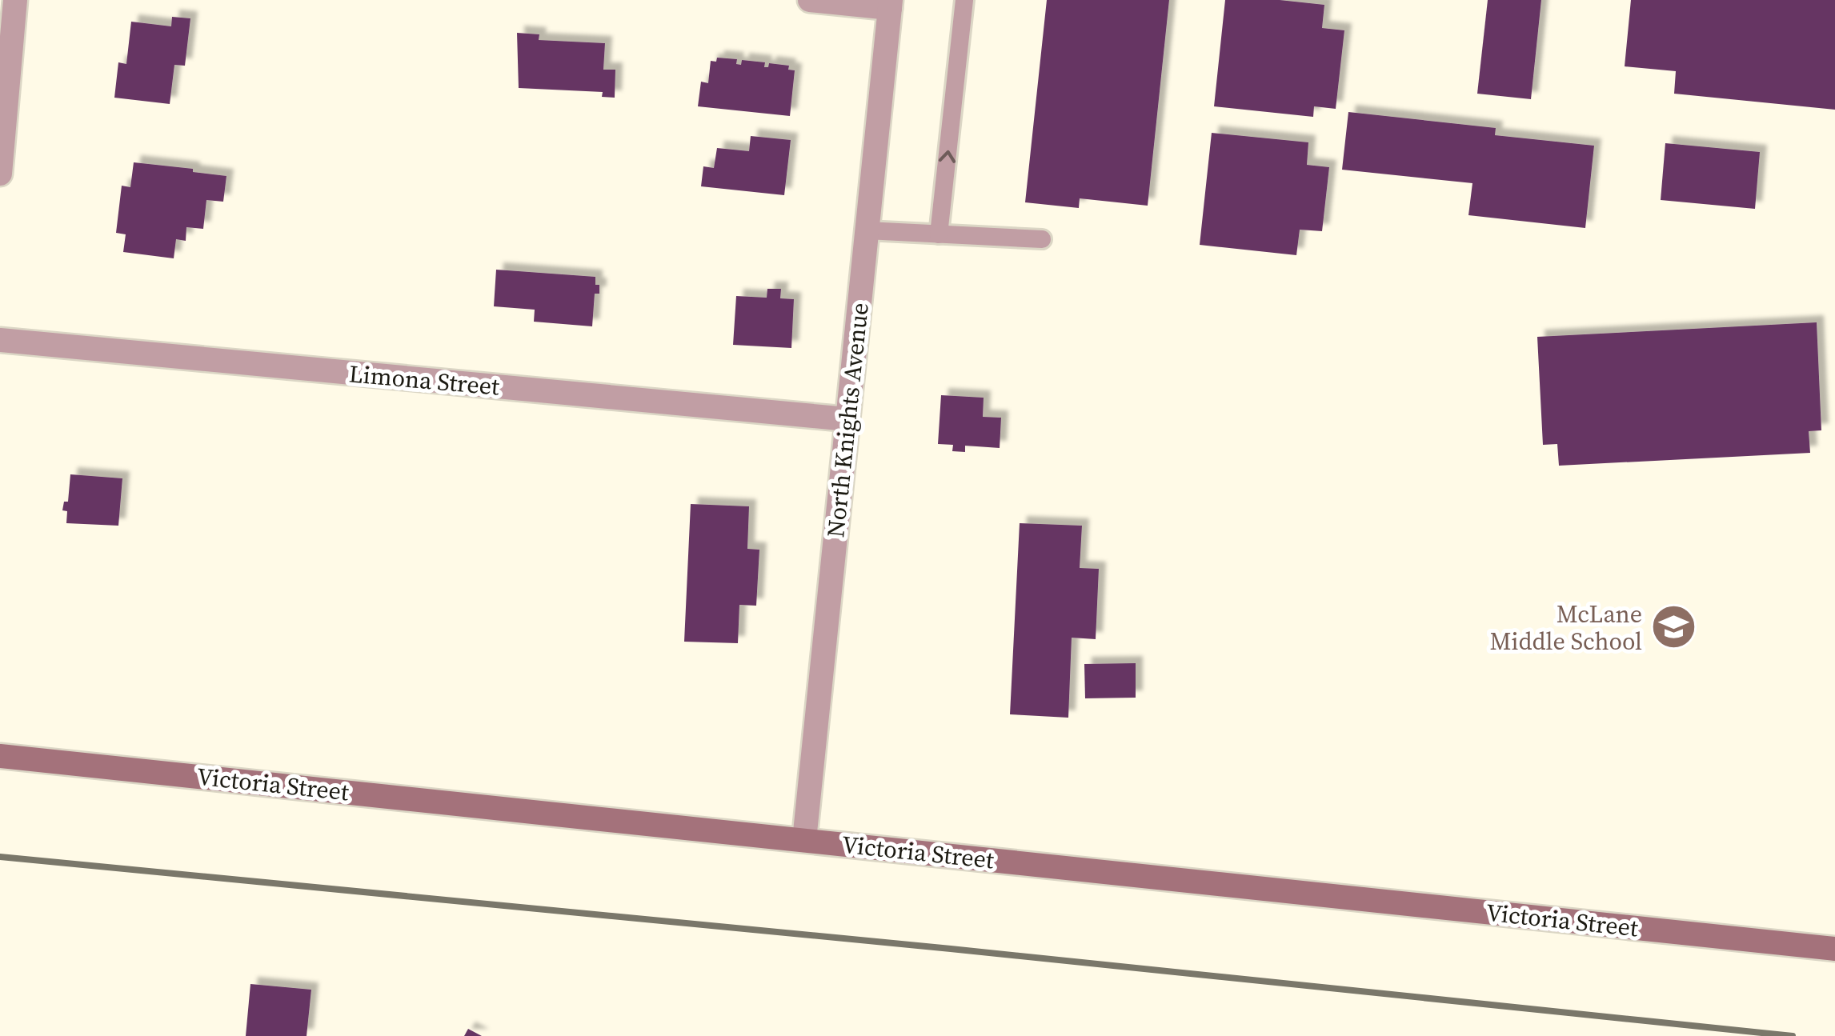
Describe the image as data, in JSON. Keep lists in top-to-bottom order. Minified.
{"streets":{"street":["Limona Street","North Knights Avenue","Victoria Street"]},"crossings":[["Limona Street","North Knights Avenue"],["North Knights Avenue","Victoria Street"]],"places":{"school or university":["McLane Middle School"]}}
